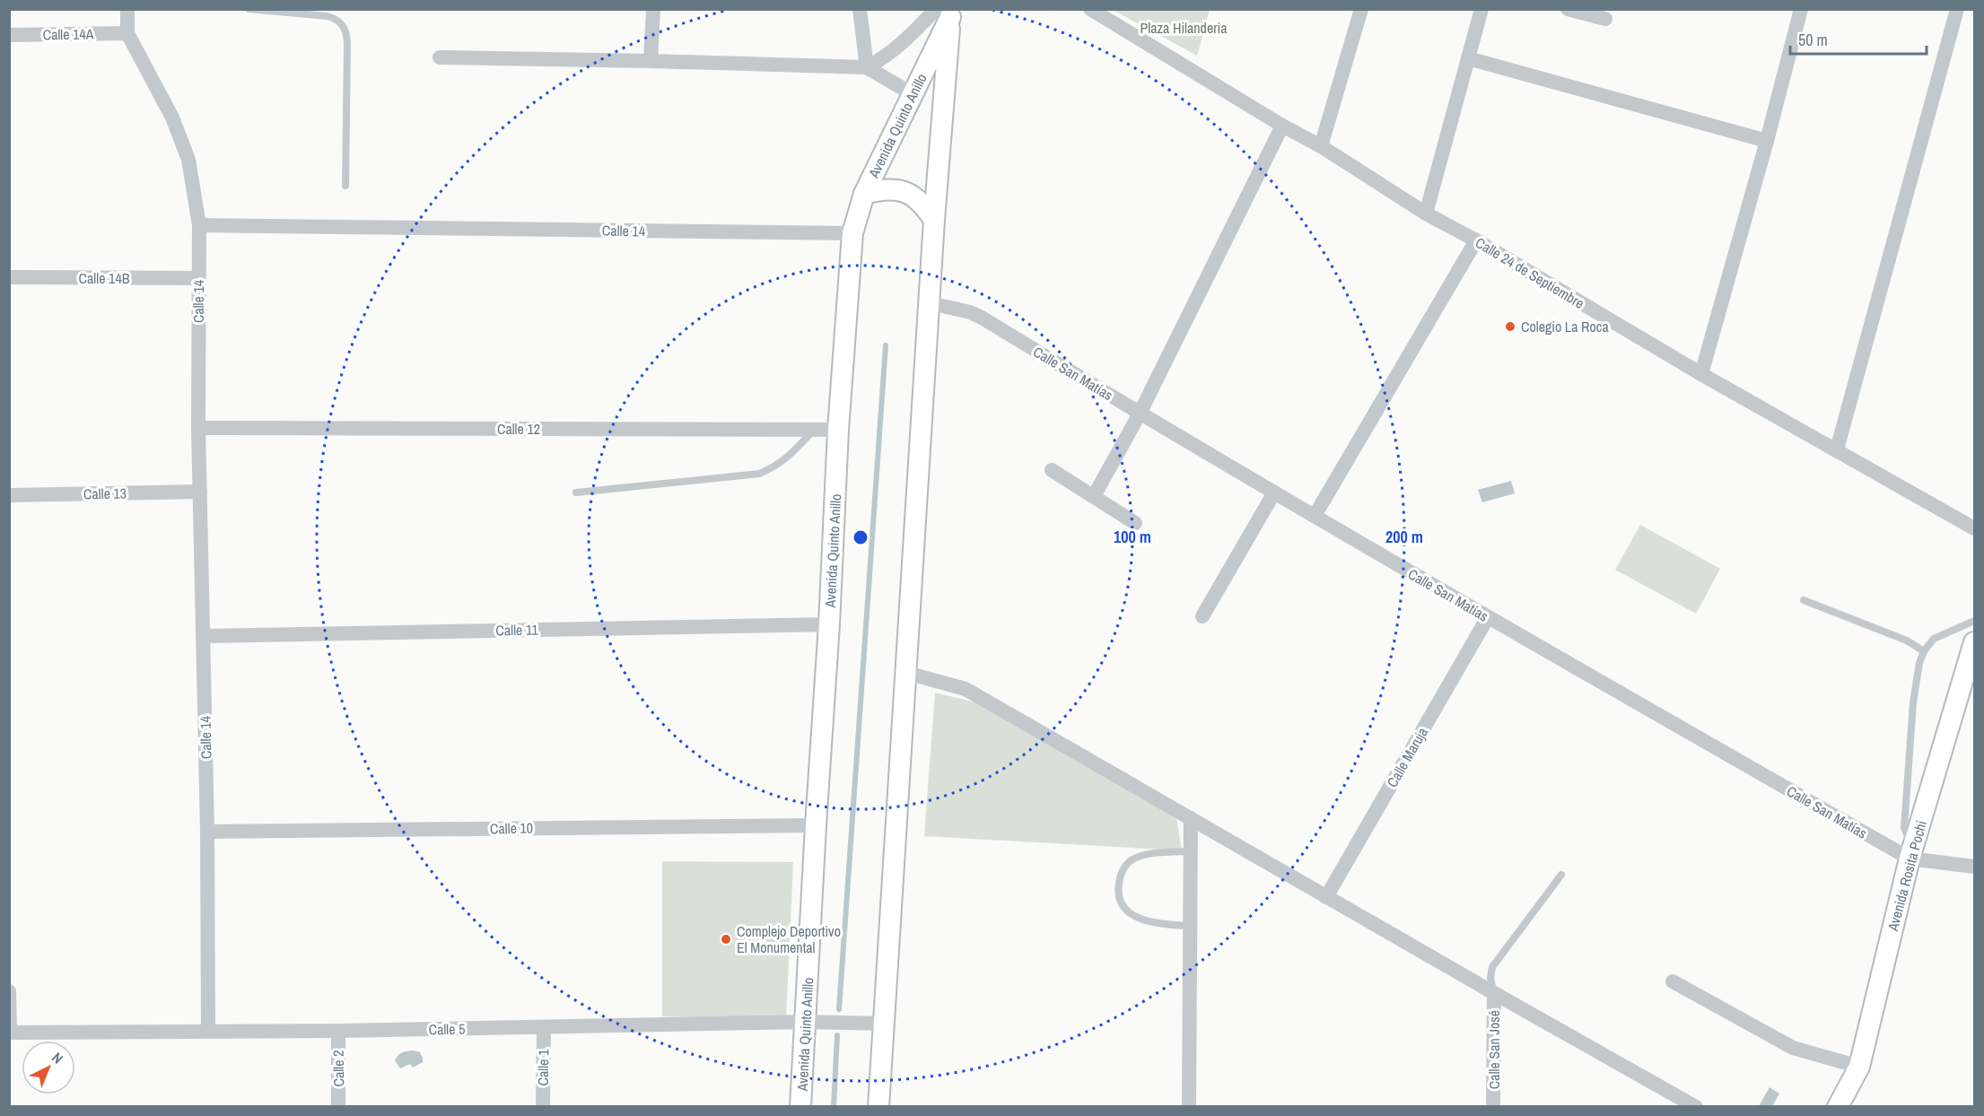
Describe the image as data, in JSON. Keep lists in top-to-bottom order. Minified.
{"streets":{"main road":["Avenida Quinto Anillo","Avenida Rosita Pochi"],"street":["Calle 14A","Calle 14","Calle 24 de Septiembre","Calle 14B","Calle San Matías","Calle 12","Calle 13","Calle 11","Calle Maruja","Calle 10","Calle 5","Calle San José","Calle 1","Calle 2"]},"crossings":[["Avenida Quinto Anillo","Calle 14"],["Avenida Quinto Anillo","Calle San Matías"],["Avenida Quinto Anillo","Calle 12"],["Avenida Quinto Anillo","Calle 11"],["Avenida Quinto Anillo","Calle 10"],["Avenida Quinto Anillo","Calle 5"],["Calle 14","Calle 14B"],["Calle 14","Calle 12"],["Calle 14","Calle 13"],["Calle 14","Calle 11"],["Calle 14","Calle 10"],["Calle 14","Calle 5"],["Calle San Matías","Calle Maruja"],["Calle San Matías","Avenida Rosita Pochi"],["Calle 5","Calle 1"],["Calle 5","Calle 2"]],"parks":["Plaza Hilanderia"],"places":["Colegio La Roca","Complejo Deportivo El Monumental"],"scale_bar":"50 m","north":"top right","rings":["100 m","200 m"]}
